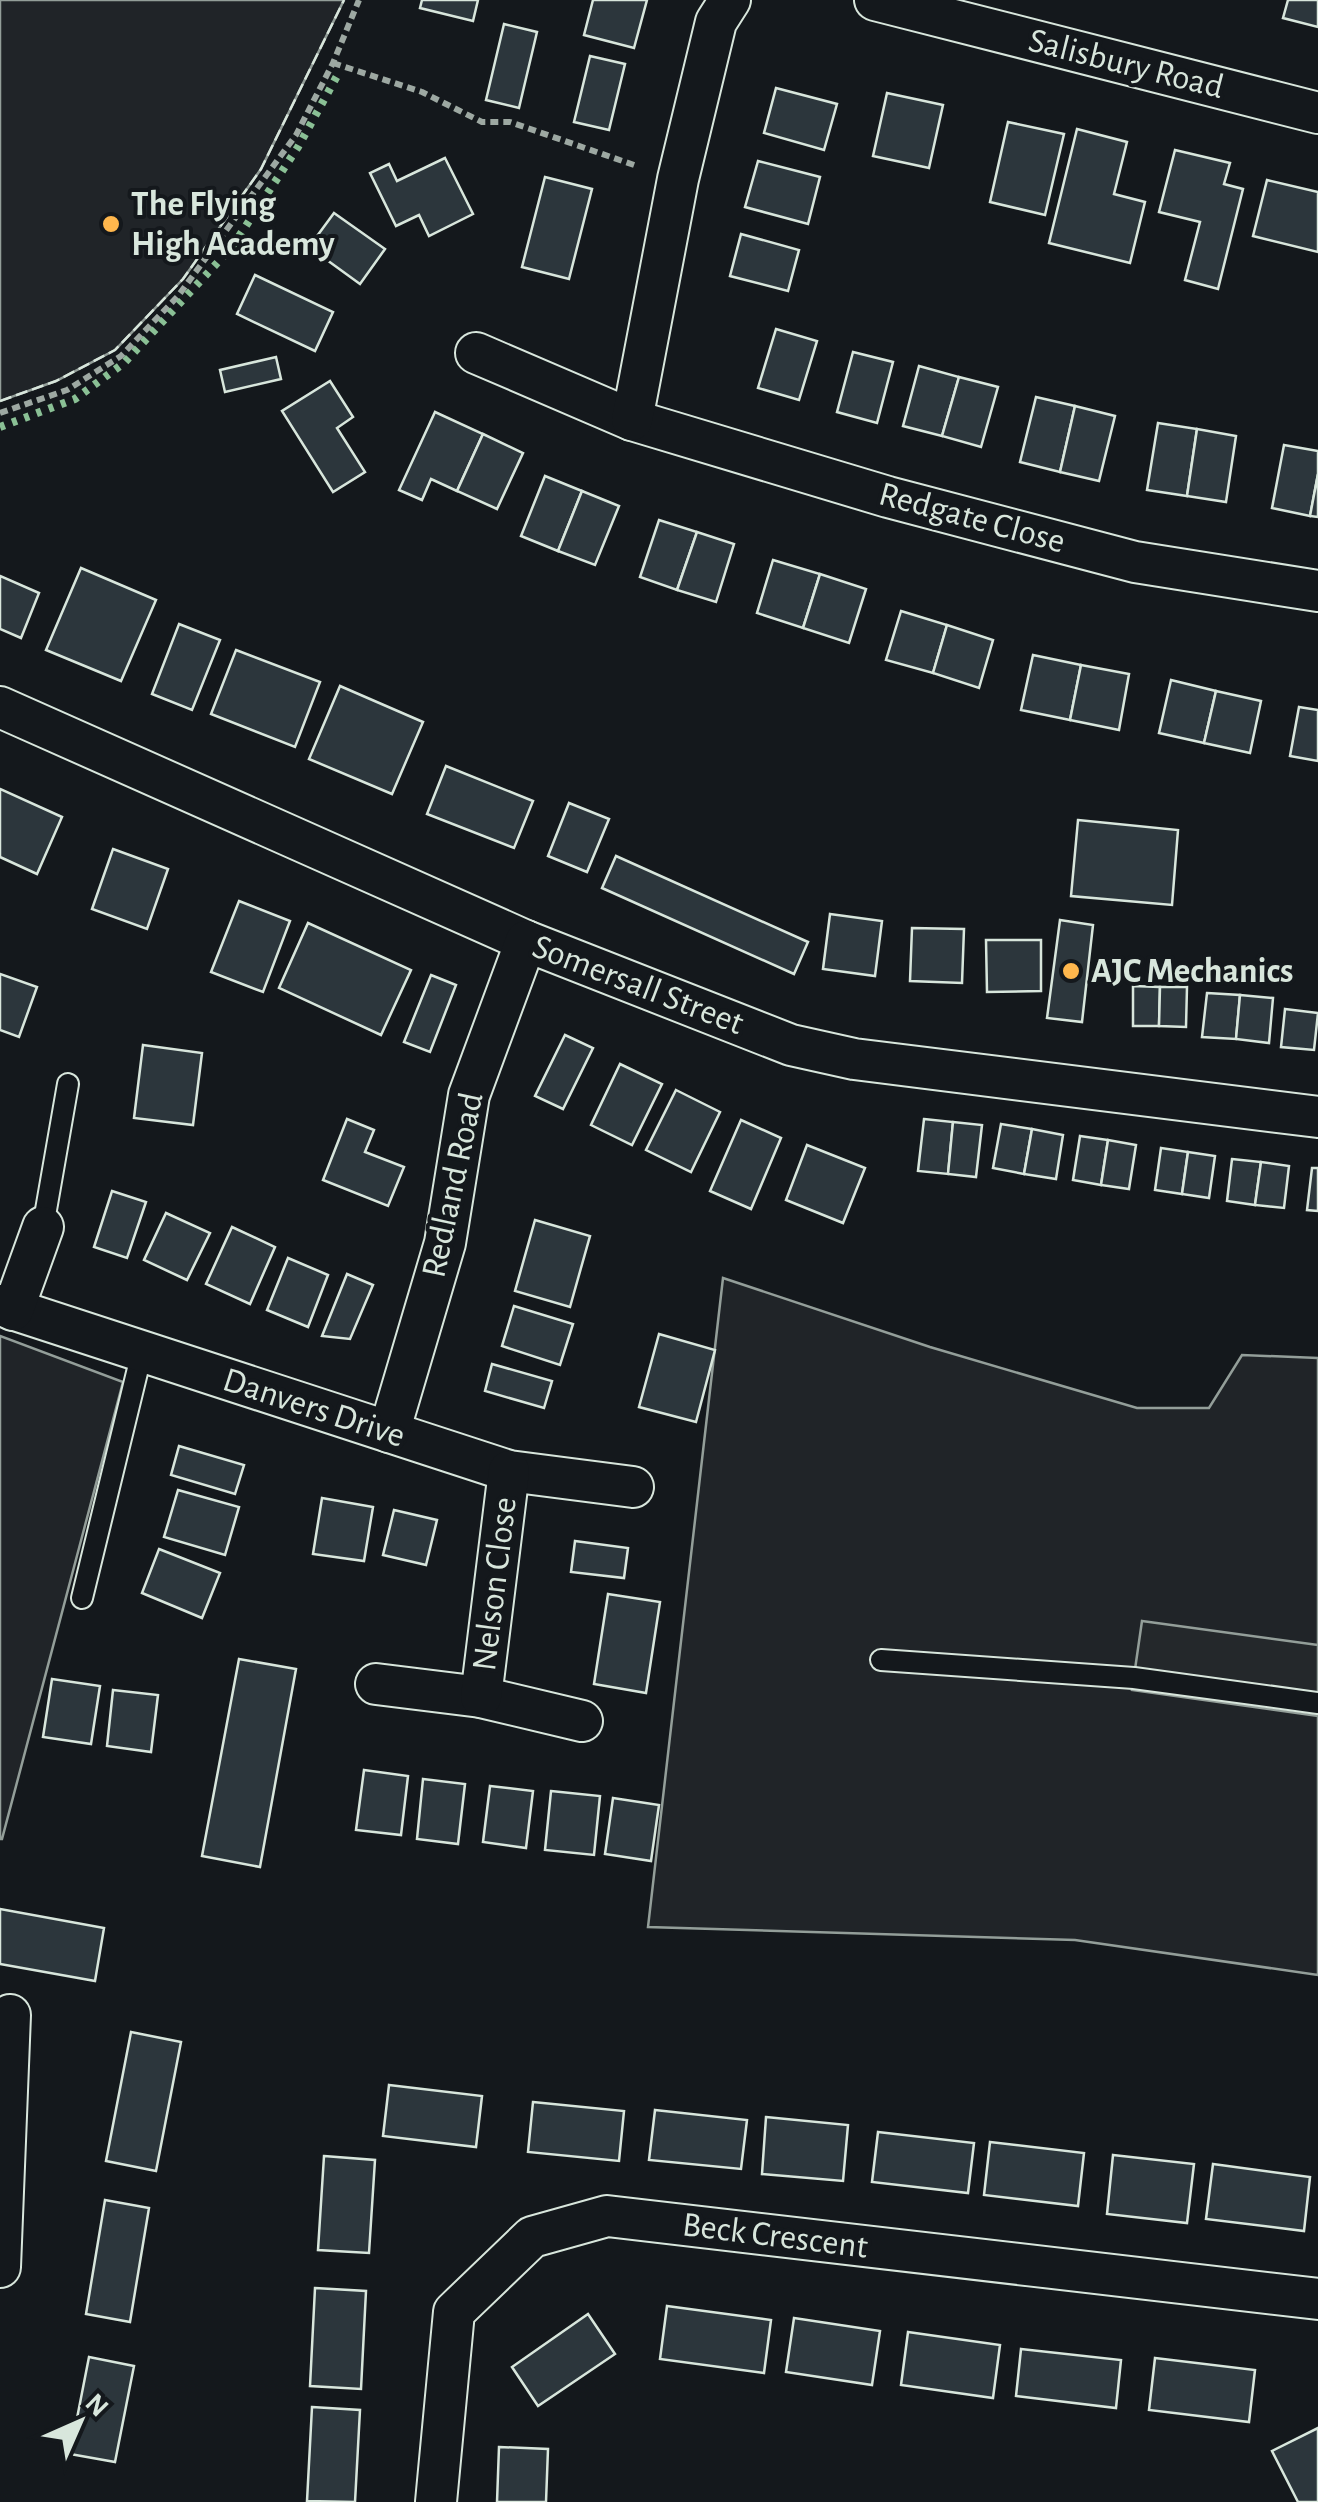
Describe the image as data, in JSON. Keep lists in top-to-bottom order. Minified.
{"streets":{"street":["Salisbury Road","Redgate Close","Somersall Street","Redland Road","Danvers Drive","Nelson Close","Beck Crescent"]},"crossings":[["Somersall Street","Redland Road"],["Redland Road","Danvers Drive"],["Danvers Drive","Nelson Close"]],"places":["The Flying High Academy","AJC Mechanics"],"north":"top right"}
